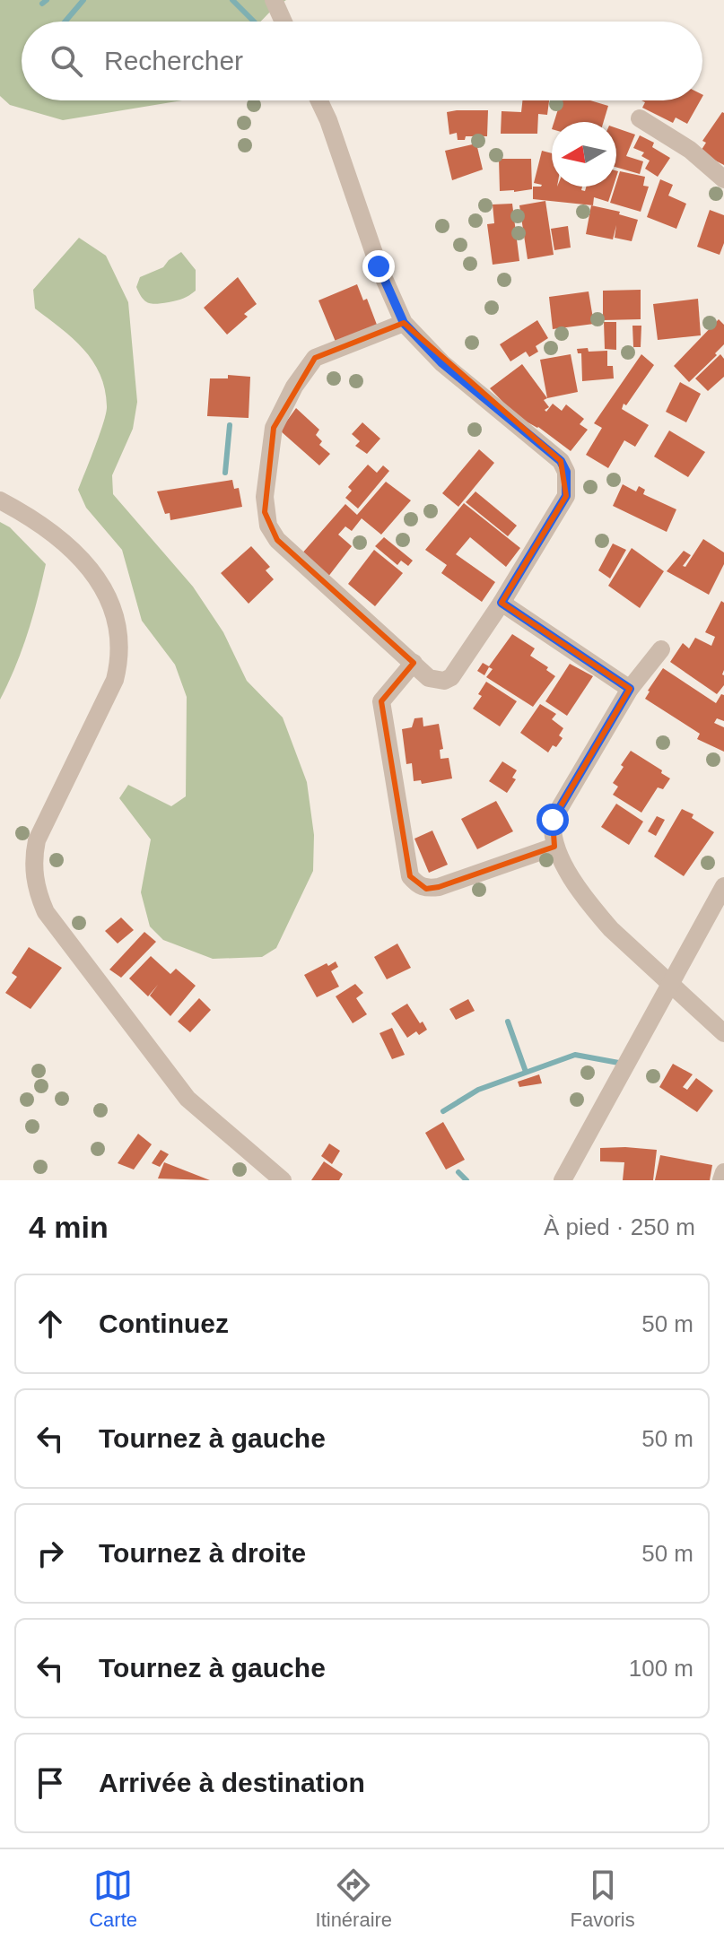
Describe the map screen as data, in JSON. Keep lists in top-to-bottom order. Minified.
{"north":"left","page":{"search":"Rechercher","heading":["4 min","À pied · 250 m"],"list":[["Continuez","50 m"],["Tournez à gauche","50 m"],["Tournez à droite","50 m"],["Tournez à gauche","100 m"],"Arrivée à destination"],"nav":["Carte","Itinéraire","Favoris"]}}
